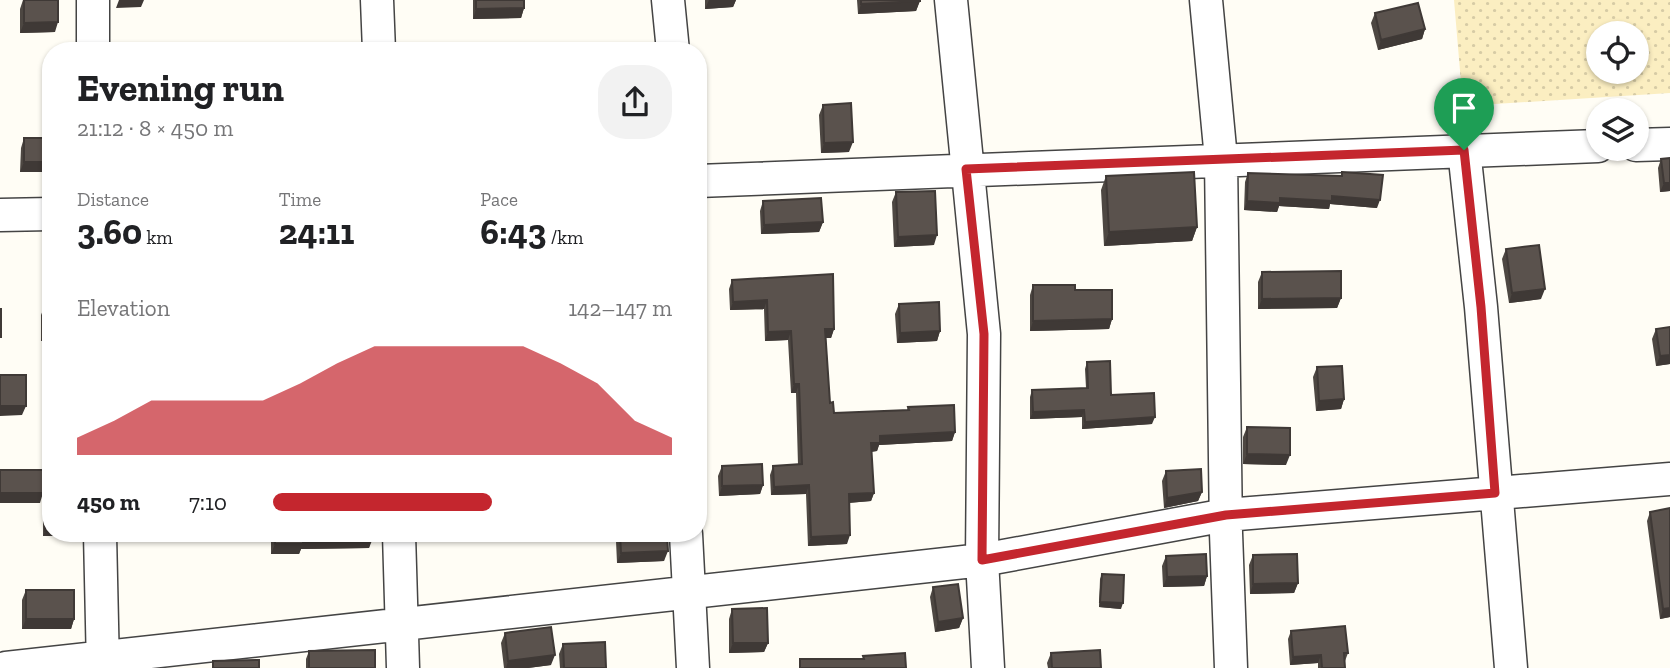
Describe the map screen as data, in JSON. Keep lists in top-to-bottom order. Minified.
{"page":{"heading":["Evening run","21:12 · 8 × 450 m"],"stats":[["Distance","3.60 km"],["Time","24:11"],["Pace","6:43 /km"]],"chart":["Elevation","142–147 m"],"list":[{"name":"450 m","note":"7:10"}]}}
